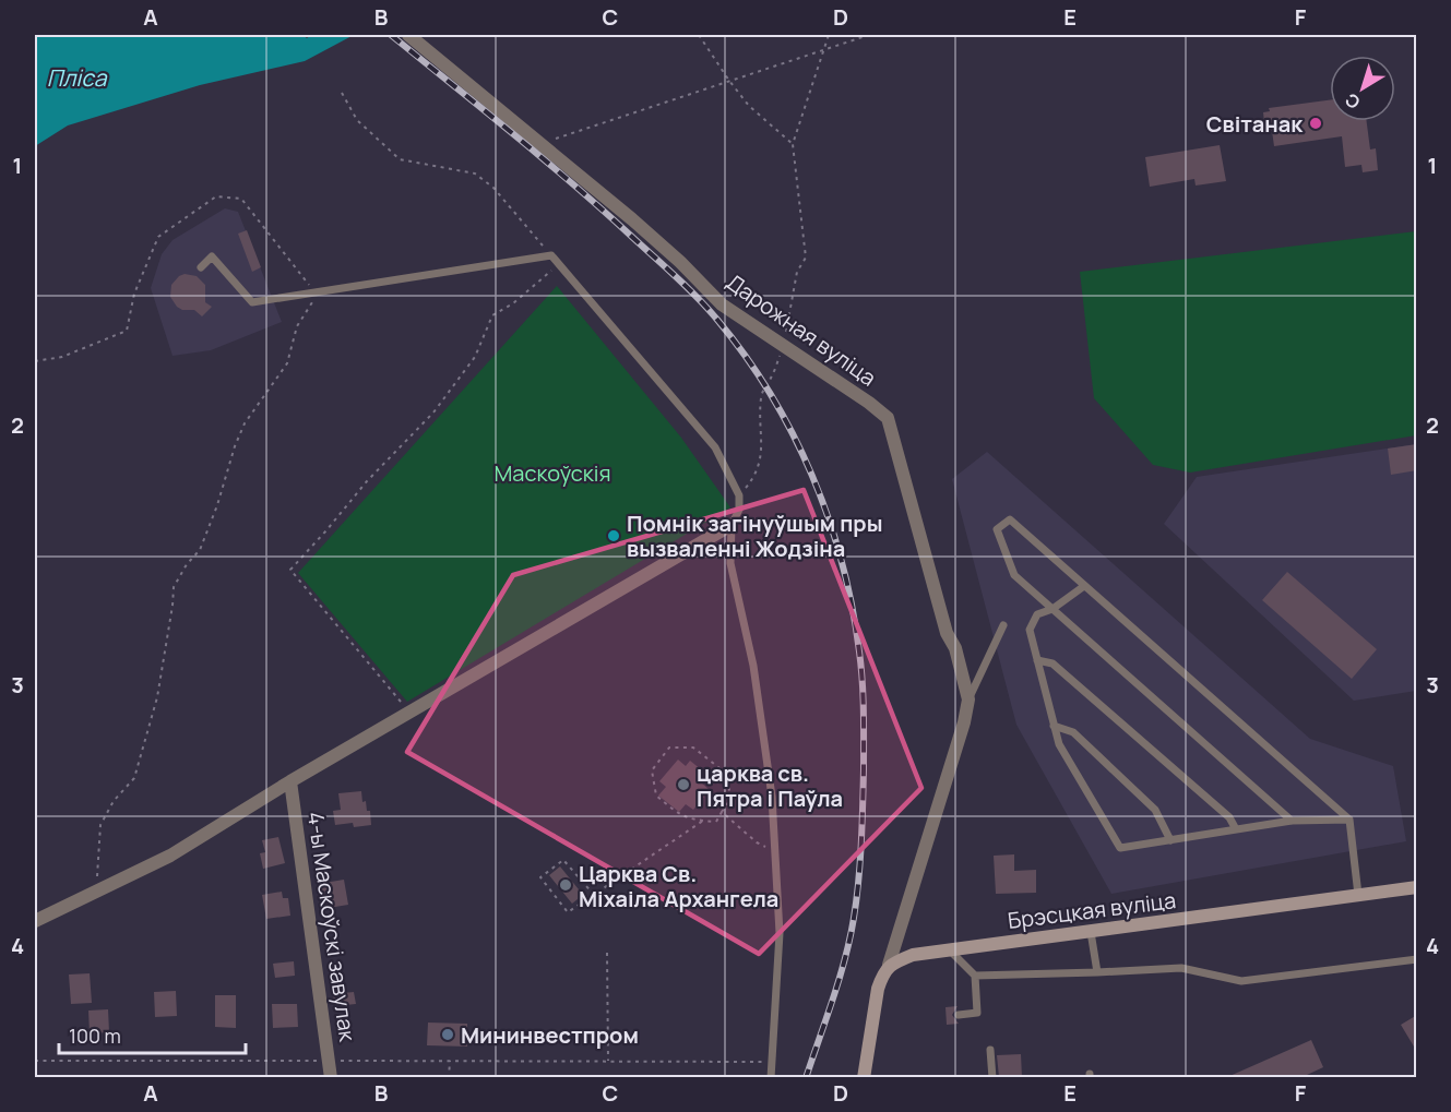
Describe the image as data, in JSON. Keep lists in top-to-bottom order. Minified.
{"streets":{"main road":["Брэсцкая вуліца"],"street":["Дарожная вуліца","4-ы Маскоўскі завулак"]},"water":["Пліса"],"parks":["Маскоўскія"],"places":["Світанак","Помнік загінуўшым пры вызваленні Жодзіна","царква св. Пятра і Паўла","Царква Св. Міхаіла Архангела","Мининвестпром"],"scale_bar":"100 m","north":"bottom left","grid":{"columns":["A","B","C","D","E","F"],"rows":["1","2","3","4"]}}
